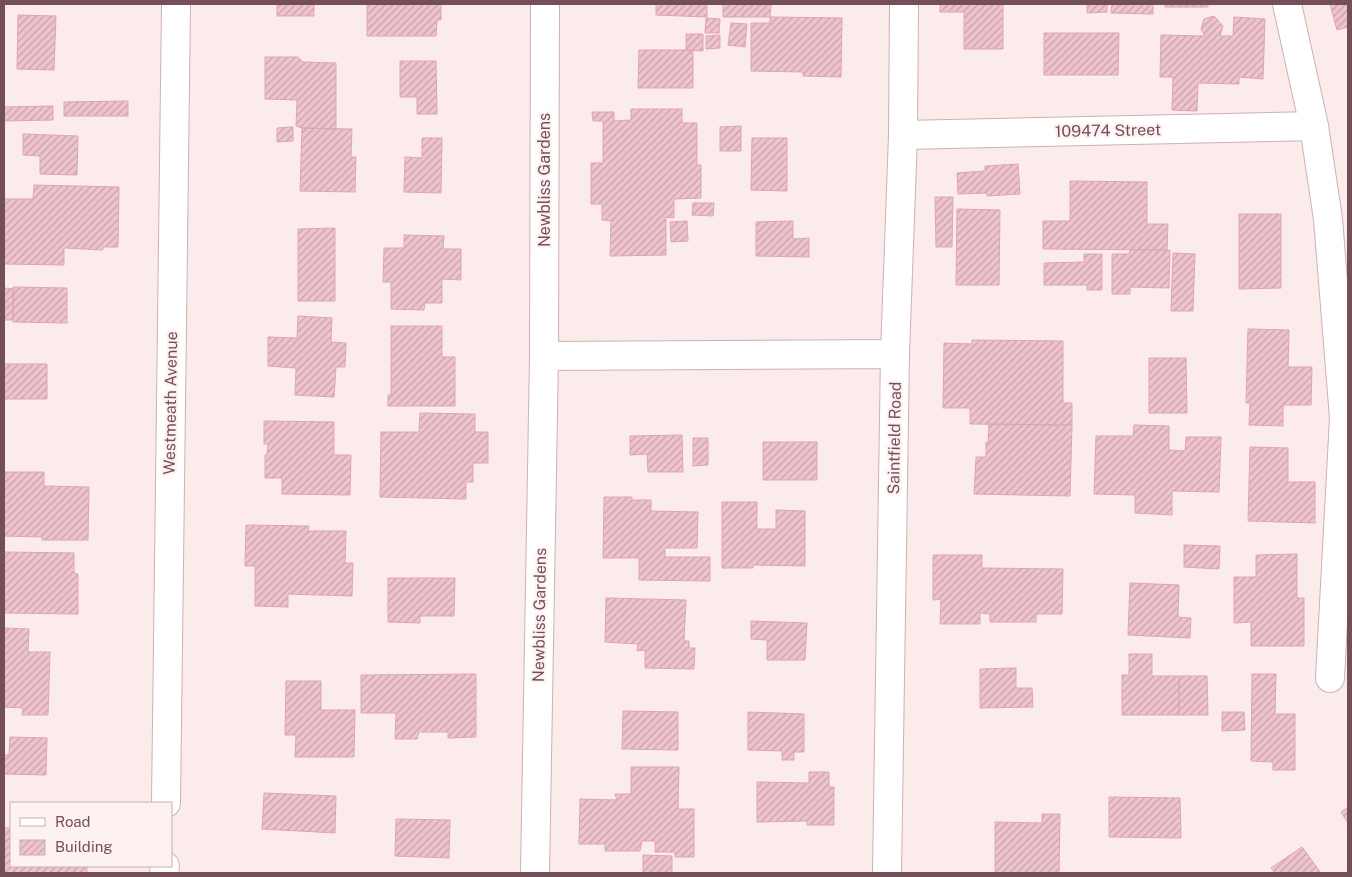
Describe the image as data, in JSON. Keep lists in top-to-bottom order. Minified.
{"streets":{"street":["109474 Street","Newbliss Gardens","Westmeath Avenue","Saintfield Road"]},"crossings":[["109474 Street","Saintfield Road"]],"legend":["Road","Building"]}
